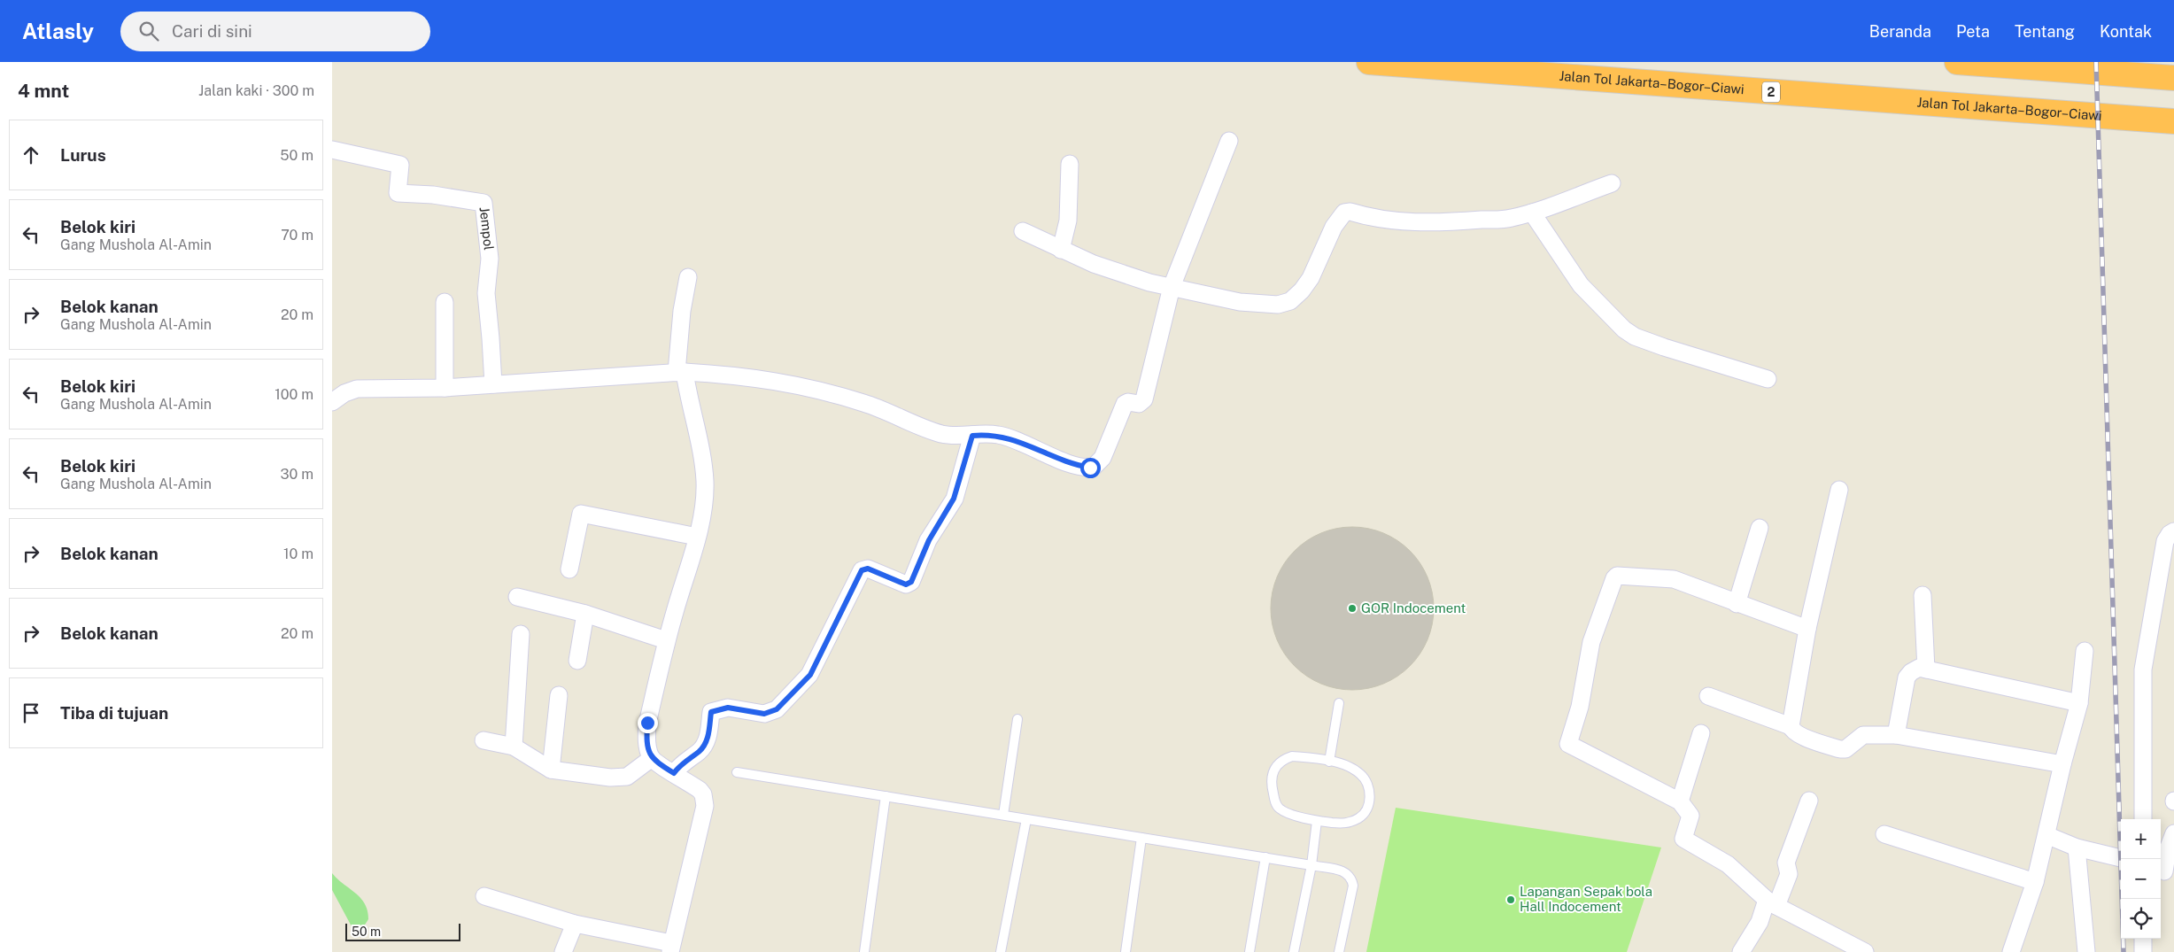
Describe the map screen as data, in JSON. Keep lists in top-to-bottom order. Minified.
{"streets":{"highway":["Jalan Tol Jakarta–Bogor–Ciawi","2"],"street":["Jempol"]},"places":["GOR Indocement","Lapangan Sepak bola Hall Indocement"],"scale_bar":"50 m","page":{"header":"Atlasly","search":"Cari di sini","nav":["Beranda","Peta","Tentang","Kontak"],"heading":["4 mnt","Jalan kaki · 300 m"],"list":[["Lurus","50 m"],["Belok kiri","Gang Mushola Al-Amin","70 m"],["Belok kanan","Gang Mushola Al-Amin","20 m"],["Belok kiri","Gang Mushola Al-Amin","100 m"],["Belok kiri","Gang Mushola Al-Amin","30 m"],["Belok kanan","10 m"],["Belok kanan","20 m"],"Tiba di tujuan"],"map_buttons":["+","−"],"scale":"50 m"}}
